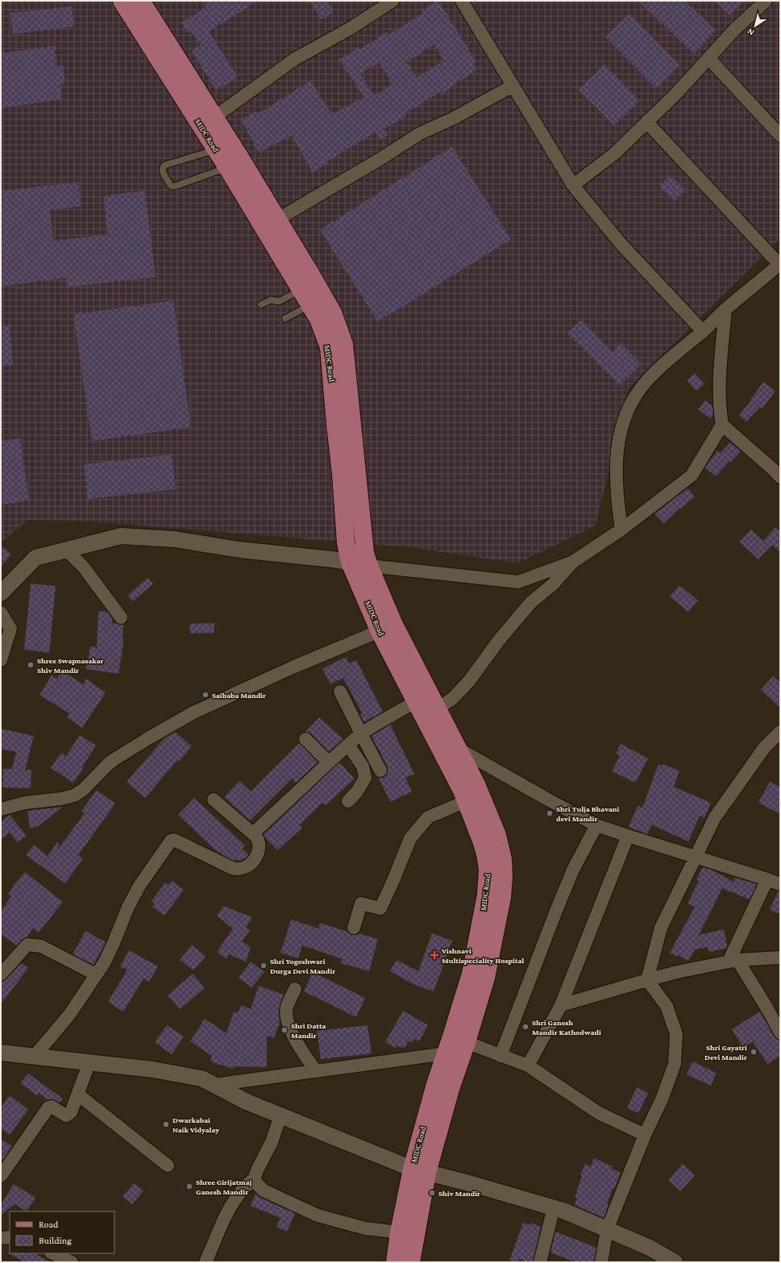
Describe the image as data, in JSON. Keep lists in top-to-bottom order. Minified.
{"streets":{"main road":["MIDC Road"]},"places":{"other":["Shree Swapnasakar Shiv Mandir","Saibaba Mandir","Shri Tulja Bhavani devi Mandir","Shri Yogeshwari Durga Devi Mandir","Shri Ganesh Mandir Kathodwadi","Shri Datta Mandir","Shri Gayatri Devi Mandir","Dwarkabai Naik Vidyalay","Shree Girijatmaj Ganesh Mandir","Shiv Mandir"],"health":["Vishnavi Multispeciality Hospital"]},"legend":["Road","Building"],"north":"bottom left"}
